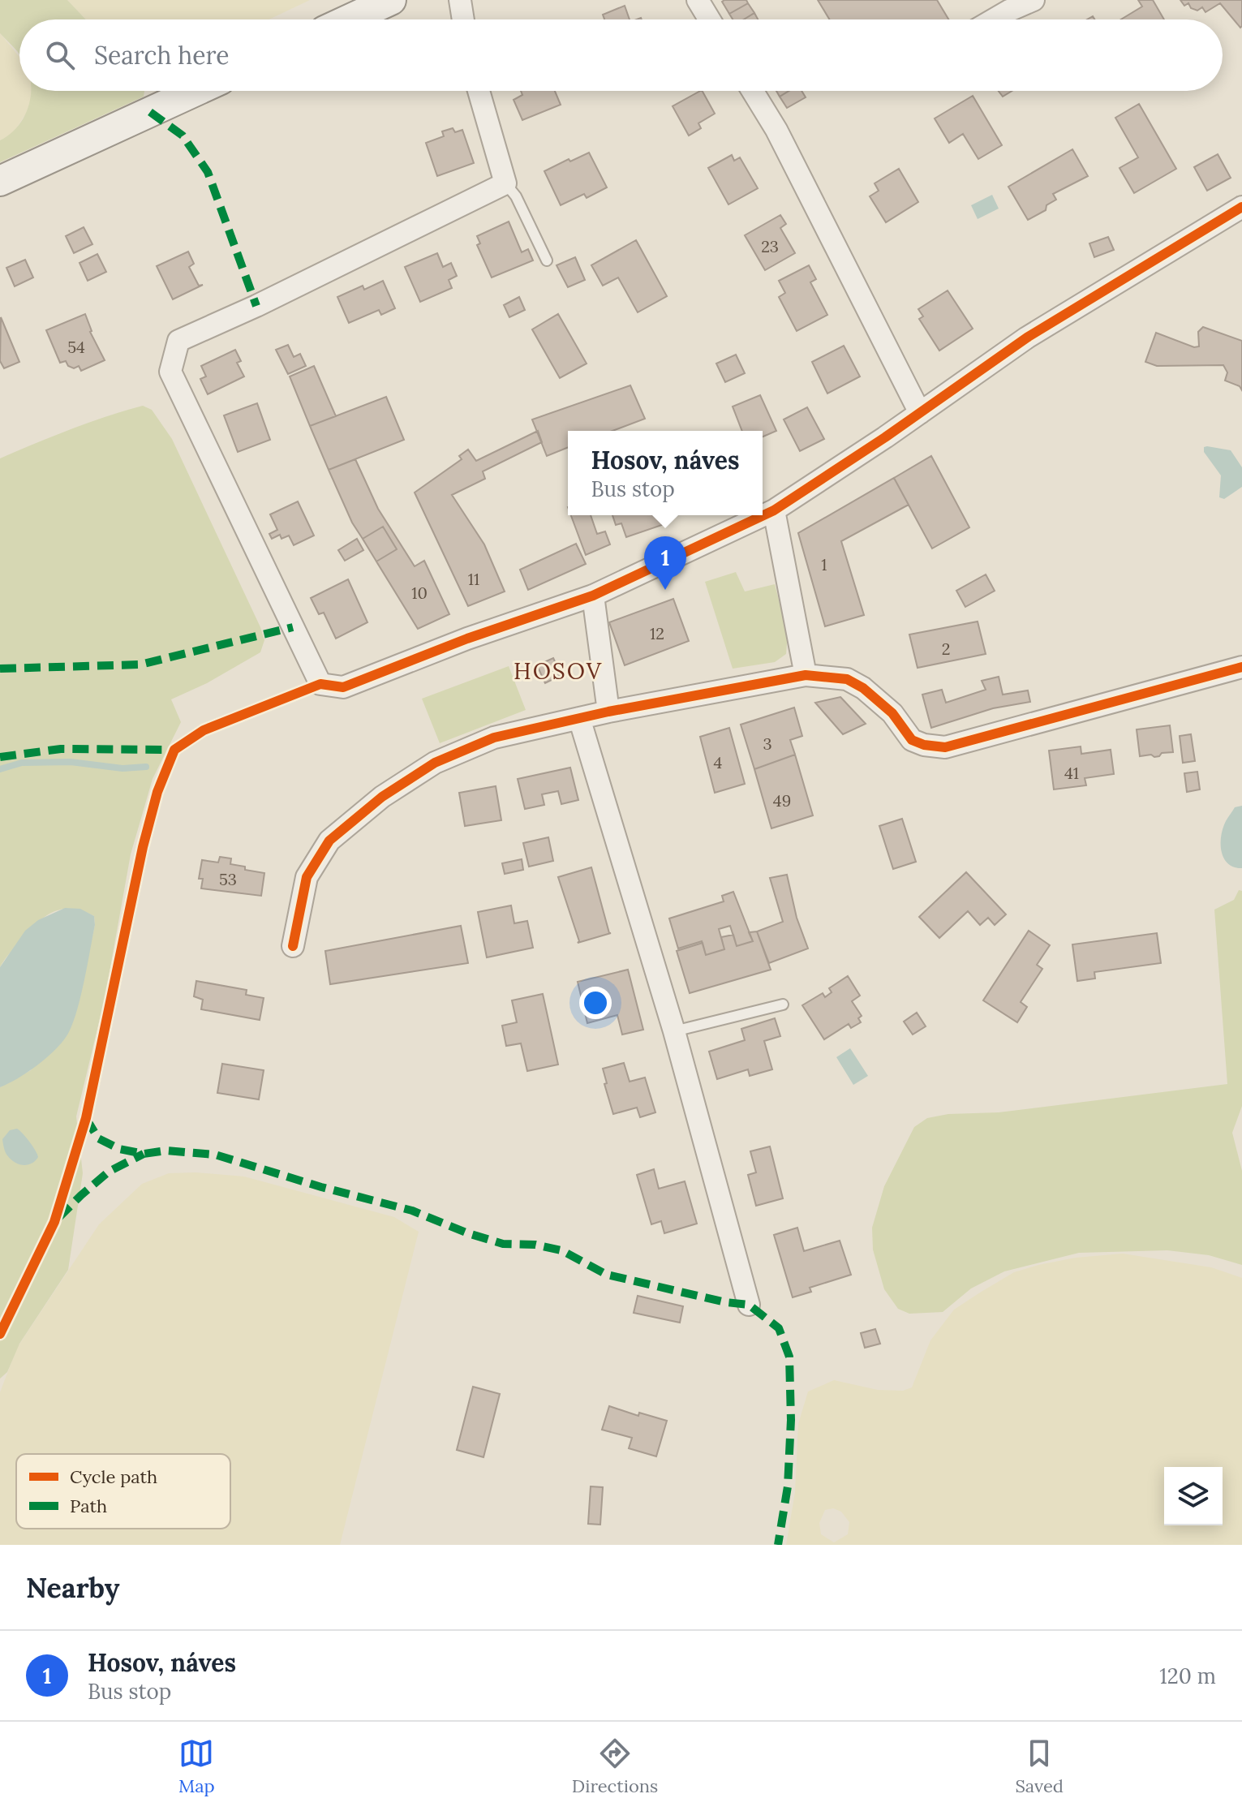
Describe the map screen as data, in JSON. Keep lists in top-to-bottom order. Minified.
{"districts":["HOSOV"],"house_numbers":["23","54","1","11","10","12","2","3","4","41","49","53"],"legend":["Cycle path","Path"],"page":{"search":"Search here","popup":["Hosov, náves","Bus stop"],"pins":"1","heading":"Nearby","list":[{"mark":"1","name":"Hosov, náves","note":"Bus stop","value":"120 m"}],"nav":["Map","Directions","Saved"]}}
